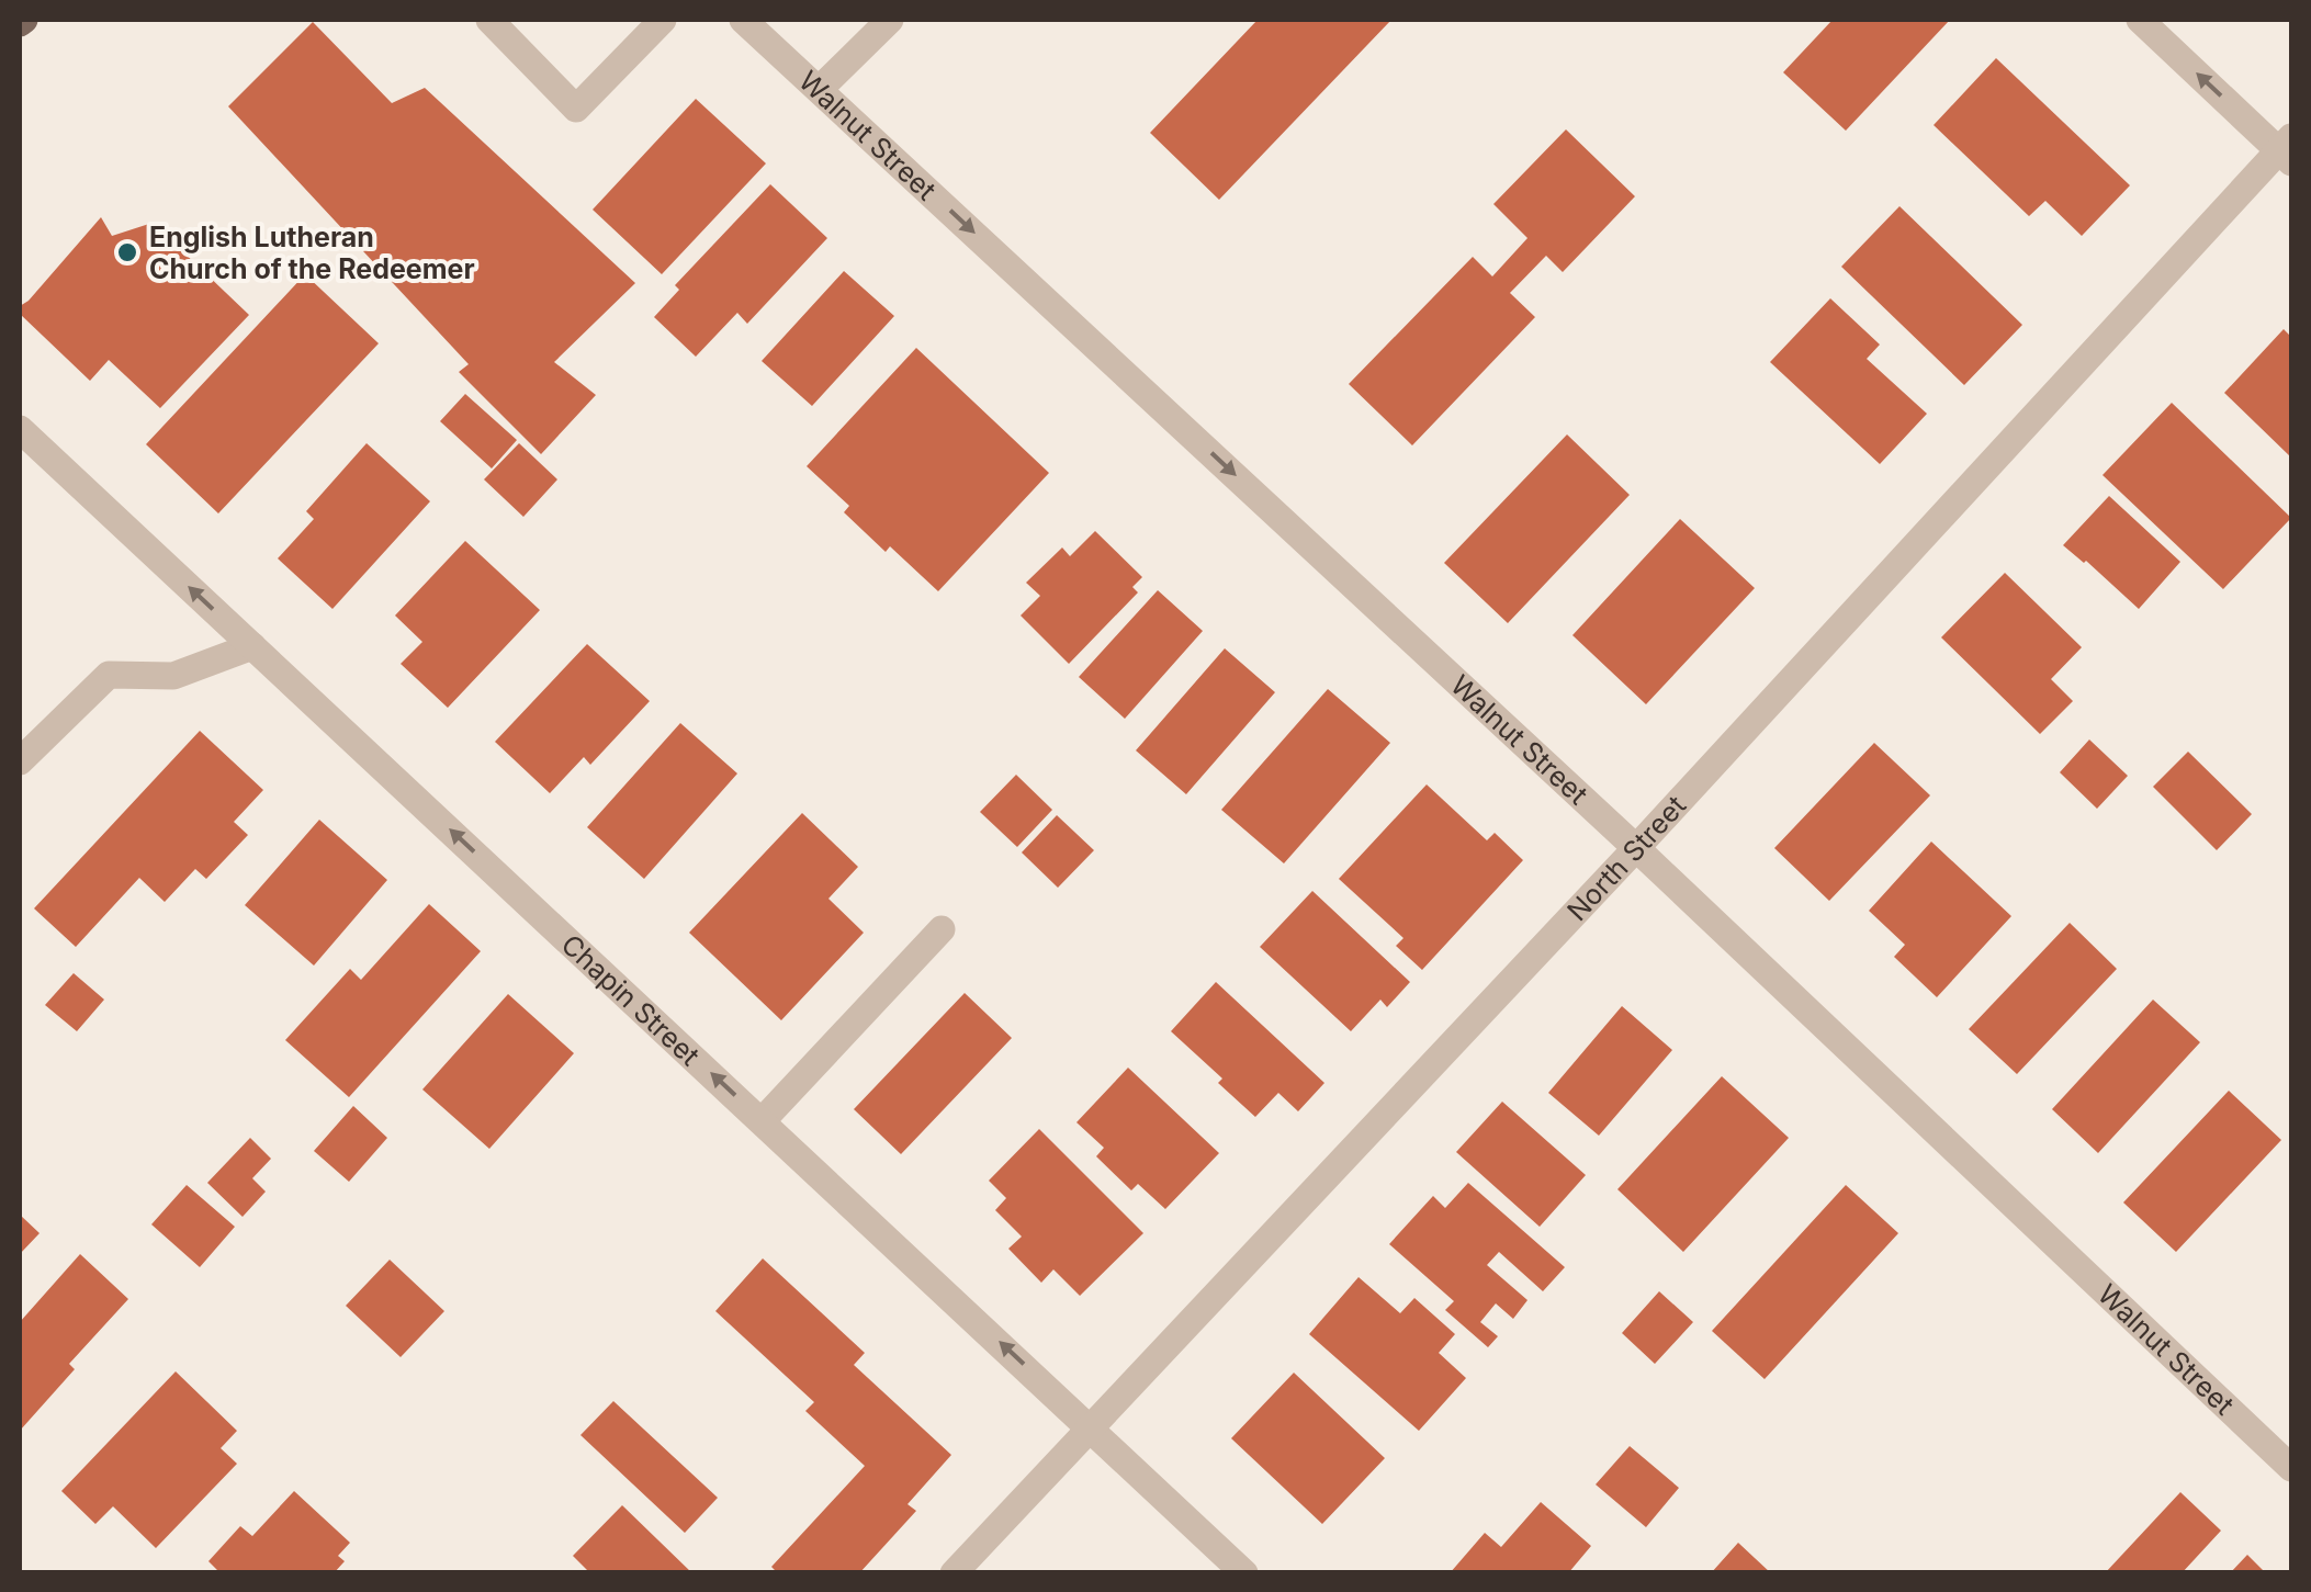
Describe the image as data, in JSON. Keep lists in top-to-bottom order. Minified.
{"streets":{"street":["Walnut Street","North Street","Chapin Street"]},"crossings":[["Walnut Street","North Street"],["North Street","Chapin Street"]],"one_way":["Walnut Street","Chapin Street"],"places":["English Lutheran Church of the Redeemer"]}
